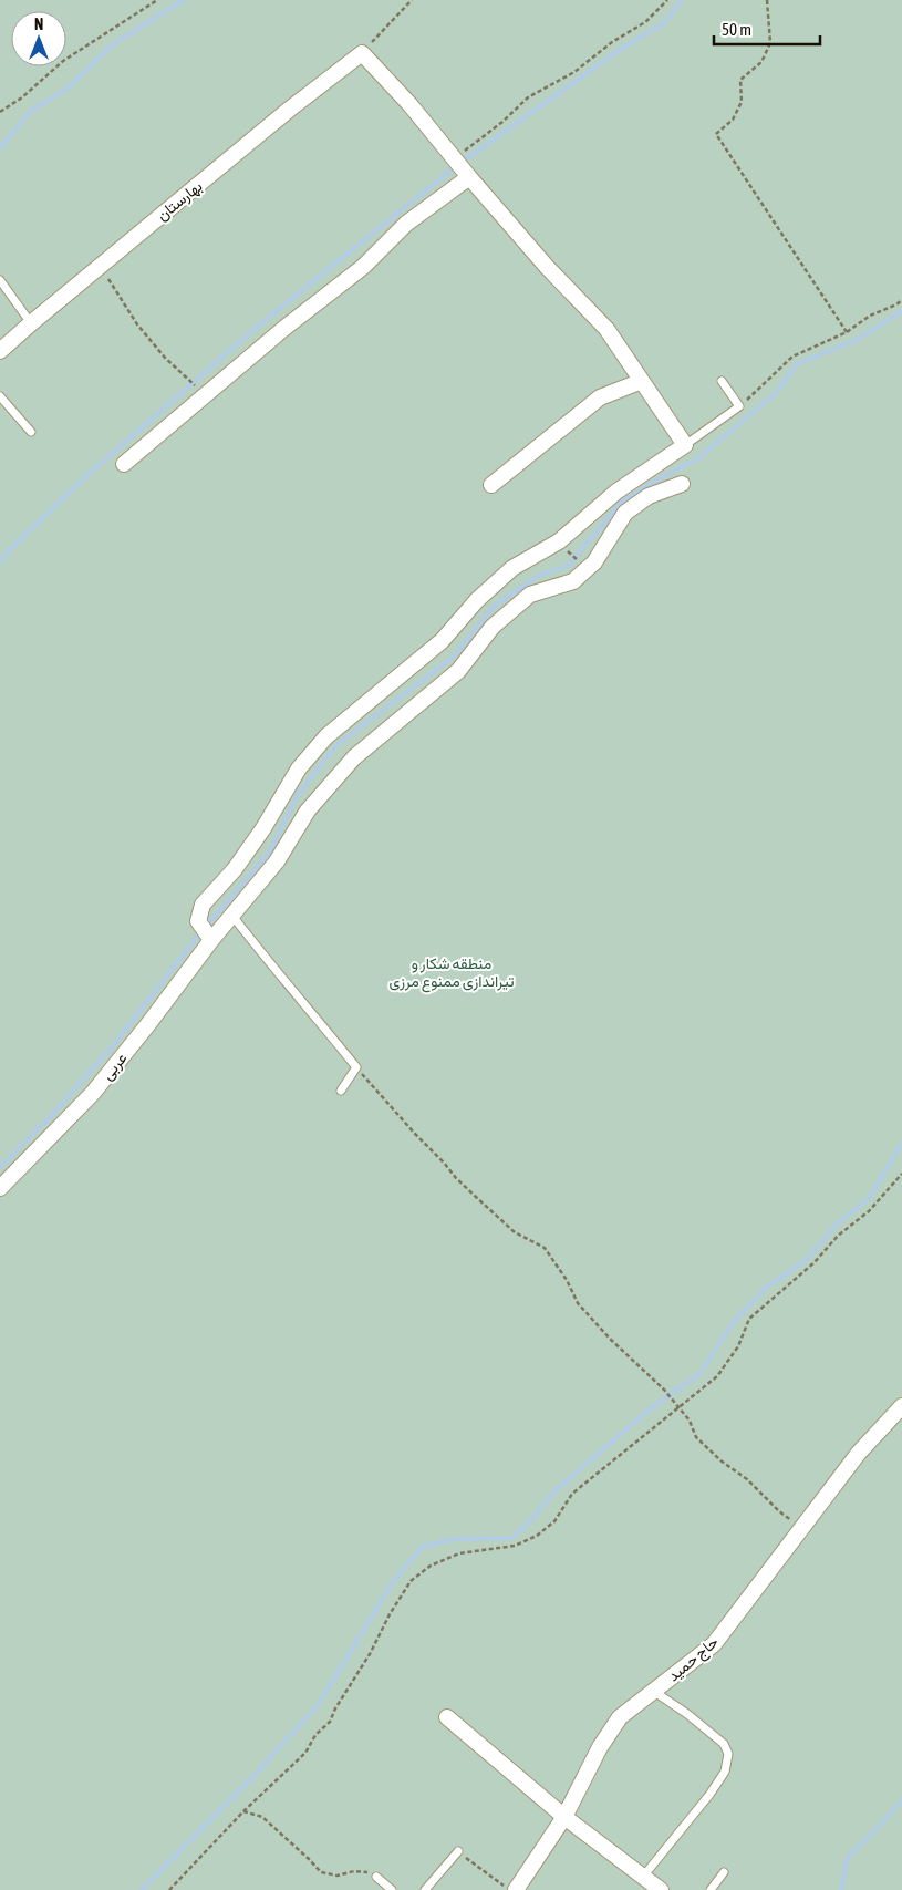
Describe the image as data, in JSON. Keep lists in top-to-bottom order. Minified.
{"streets":{"street":["بهارستان","عربی","حاج حمید"]},"parks":["منطقه شکار و تیراندازی ممنوع مرزی"],"scale_bar":"50 m","north":"top"}
